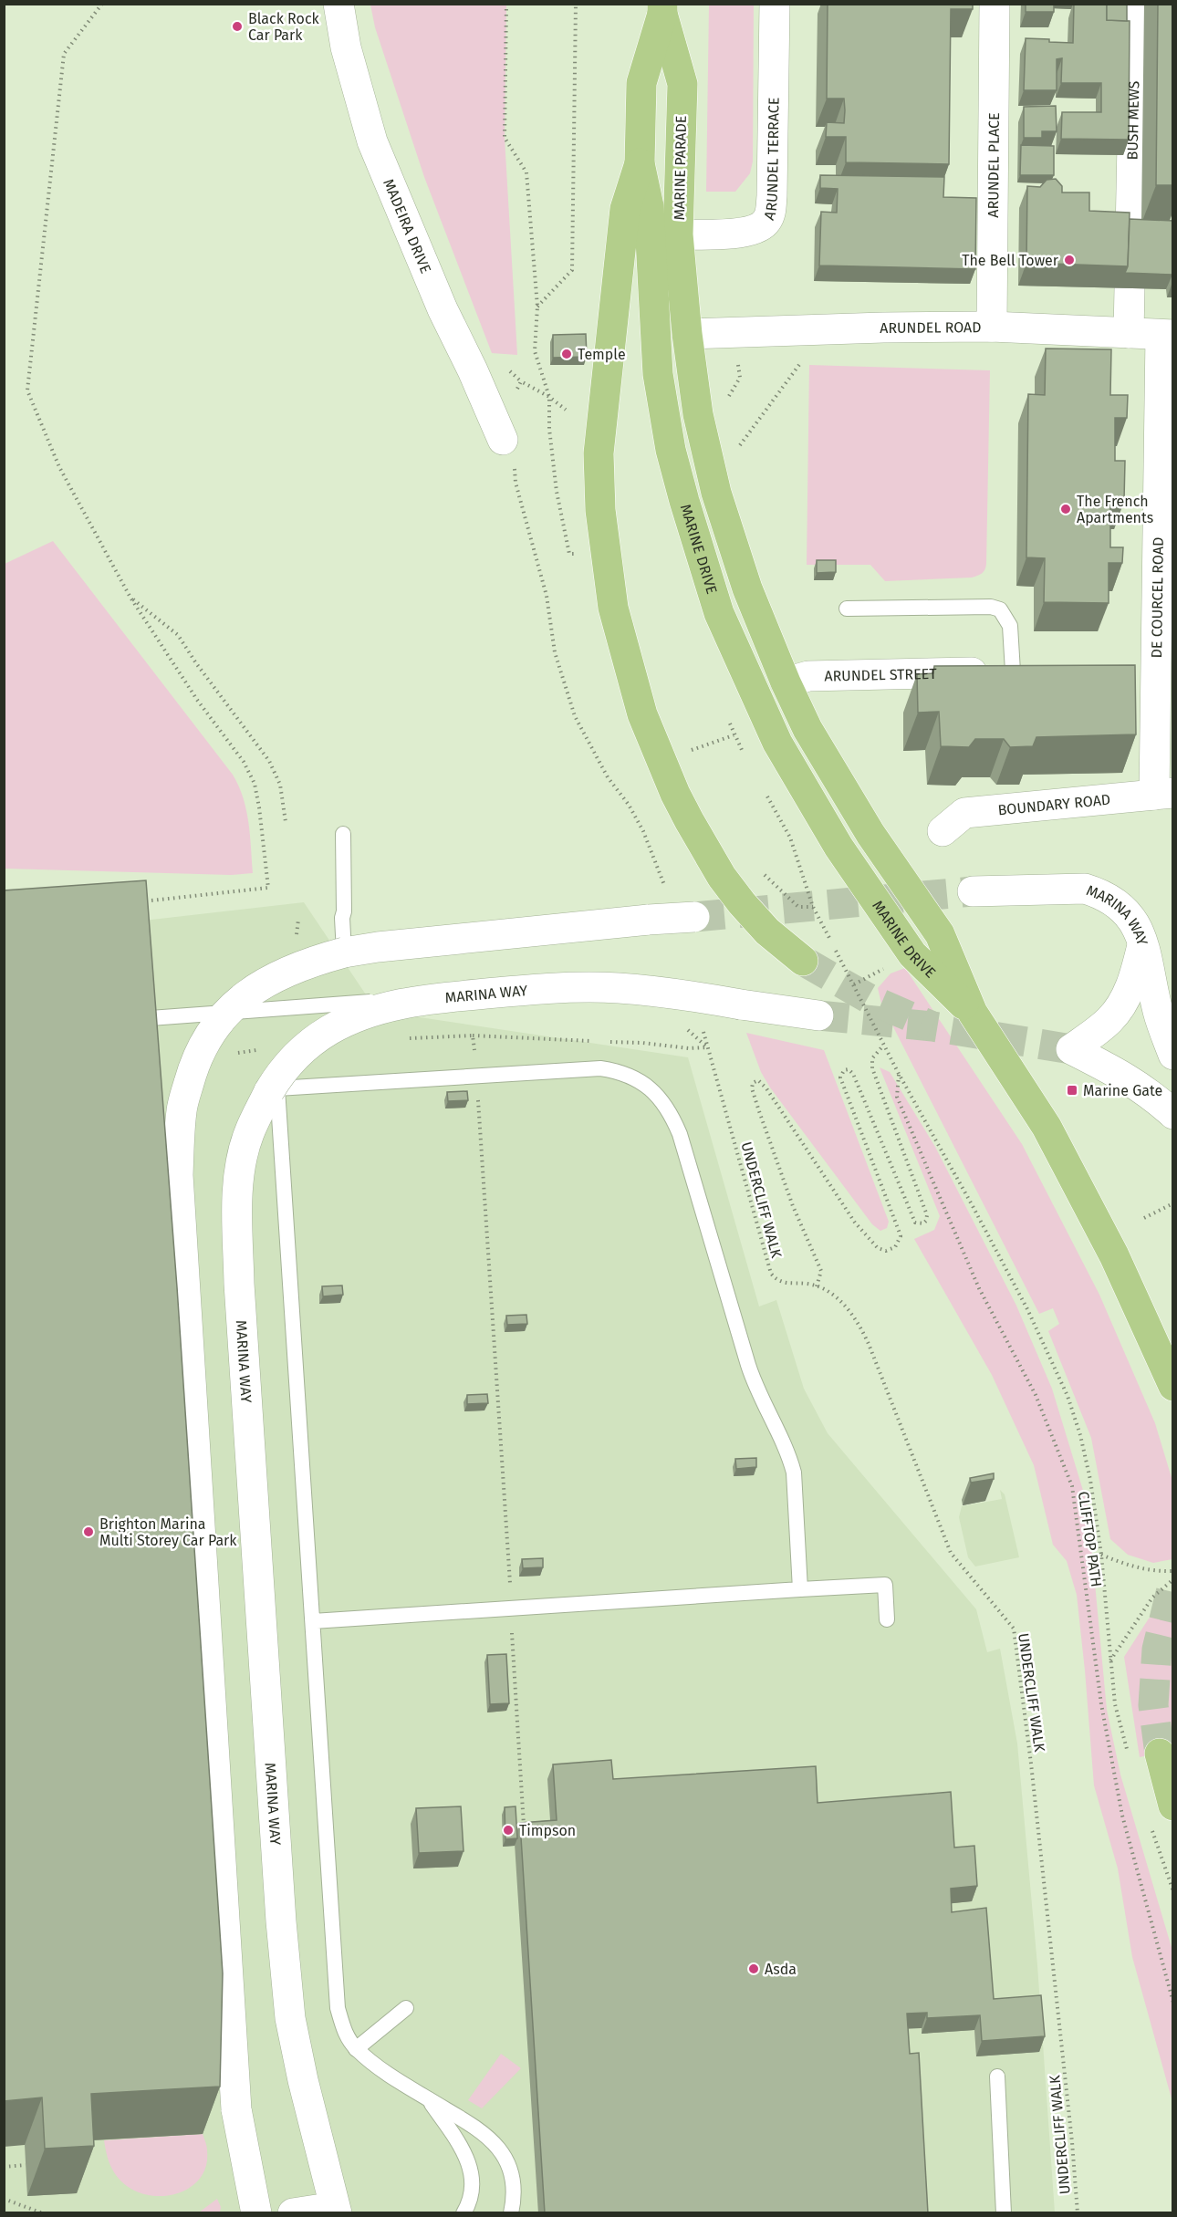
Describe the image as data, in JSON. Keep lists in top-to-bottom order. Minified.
{"streets":{"main road":["MARINE PARADE","MARINE DRIVE"],"street":["BUSH MEWS","ARUNDEL TERRACE","ARUNDEL PLACE","MADEIRA DRIVE","ARUNDEL ROAD","DE COURCEL ROAD","ARUNDEL STREET","BOUNDARY ROAD","MARINA WAY"],"path":["UNDERCLIFF WALK","CLIFFTOP PATH"]},"crossings":[["ARUNDEL TERRACE","MARINE PARADE"],["ARUNDEL PLACE","ARUNDEL ROAD"],["MARINE PARADE","ARUNDEL ROAD"],["MARINE PARADE","MARINE DRIVE"],["ARUNDEL ROAD","MARINE DRIVE"],["ARUNDEL ROAD","DE COURCEL ROAD"],["MARINE DRIVE","ARUNDEL STREET"],["DE COURCEL ROAD","BOUNDARY ROAD"]],"places":{"other":["Black Rock Car Park","The Bell Tower","Temple","The French Apartments","Brighton Marina Multi Storey Car Park","Timpson","Asda"],"transit":["Marine Gate"]}}
